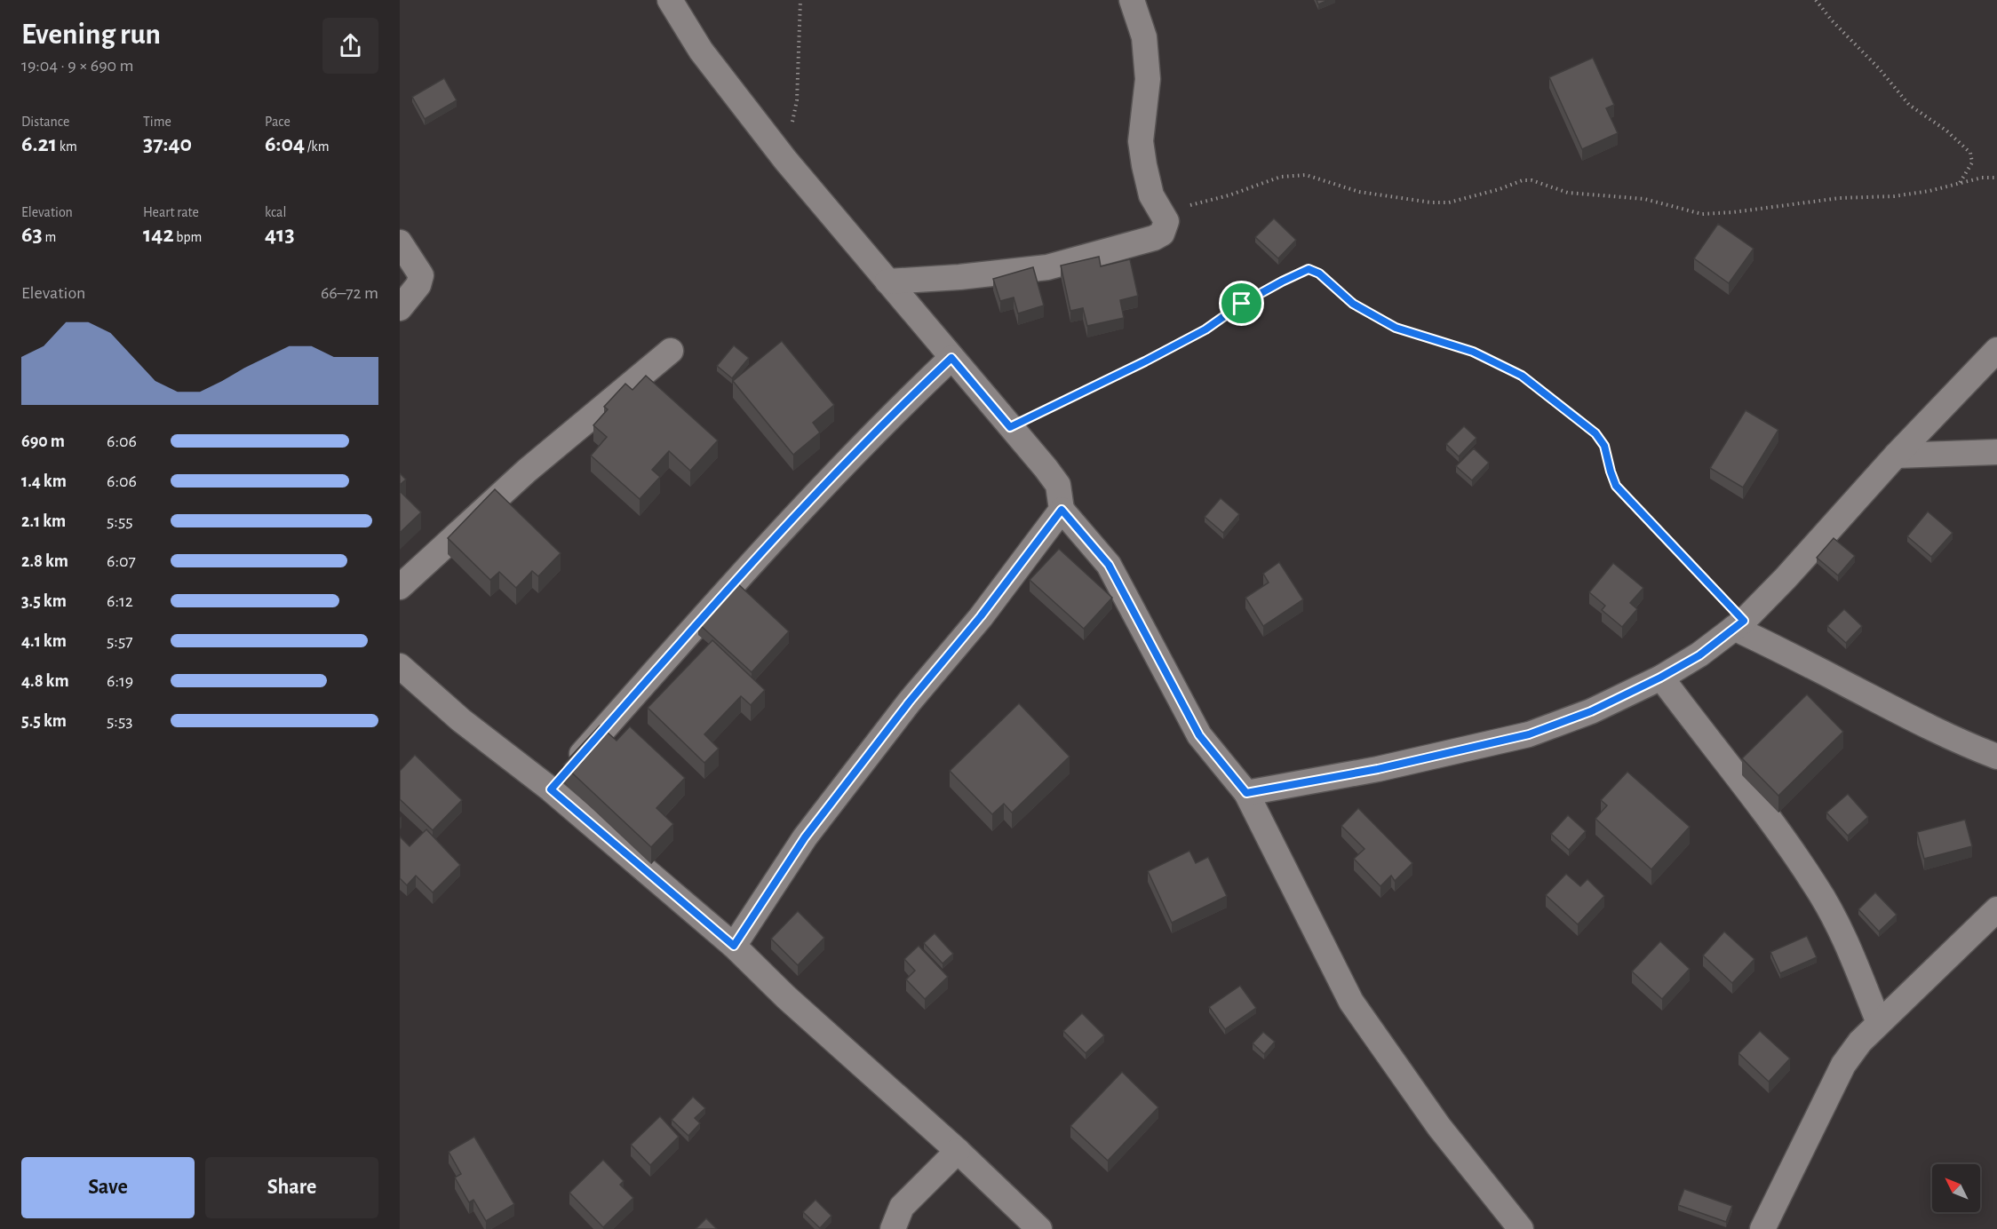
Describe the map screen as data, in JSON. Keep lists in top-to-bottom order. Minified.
{"north":"top left","page":{"heading":["Evening run","19:04 · 9 × 690 m"],"stats":[["Distance","6.21 km"],["Time","37:40"],["Pace","6:04 /km"],["Elevation","63 m"],["Heart rate","142 bpm"],["kcal","413"]],"chart":["Elevation","66–72 m"],"list":[{"name":"690 m","note":"6:06"},{"name":"1.4 km","note":"6:06"},{"name":"2.1 km","note":"5:55"},{"name":"2.8 km","note":"6:07"},{"name":"3.5 km","note":"6:12"},{"name":"4.1 km","note":"5:57"},{"name":"4.8 km","note":"6:19"},{"name":"5.5 km","note":"5:53"}],"buttons":["Save","Share"]}}
